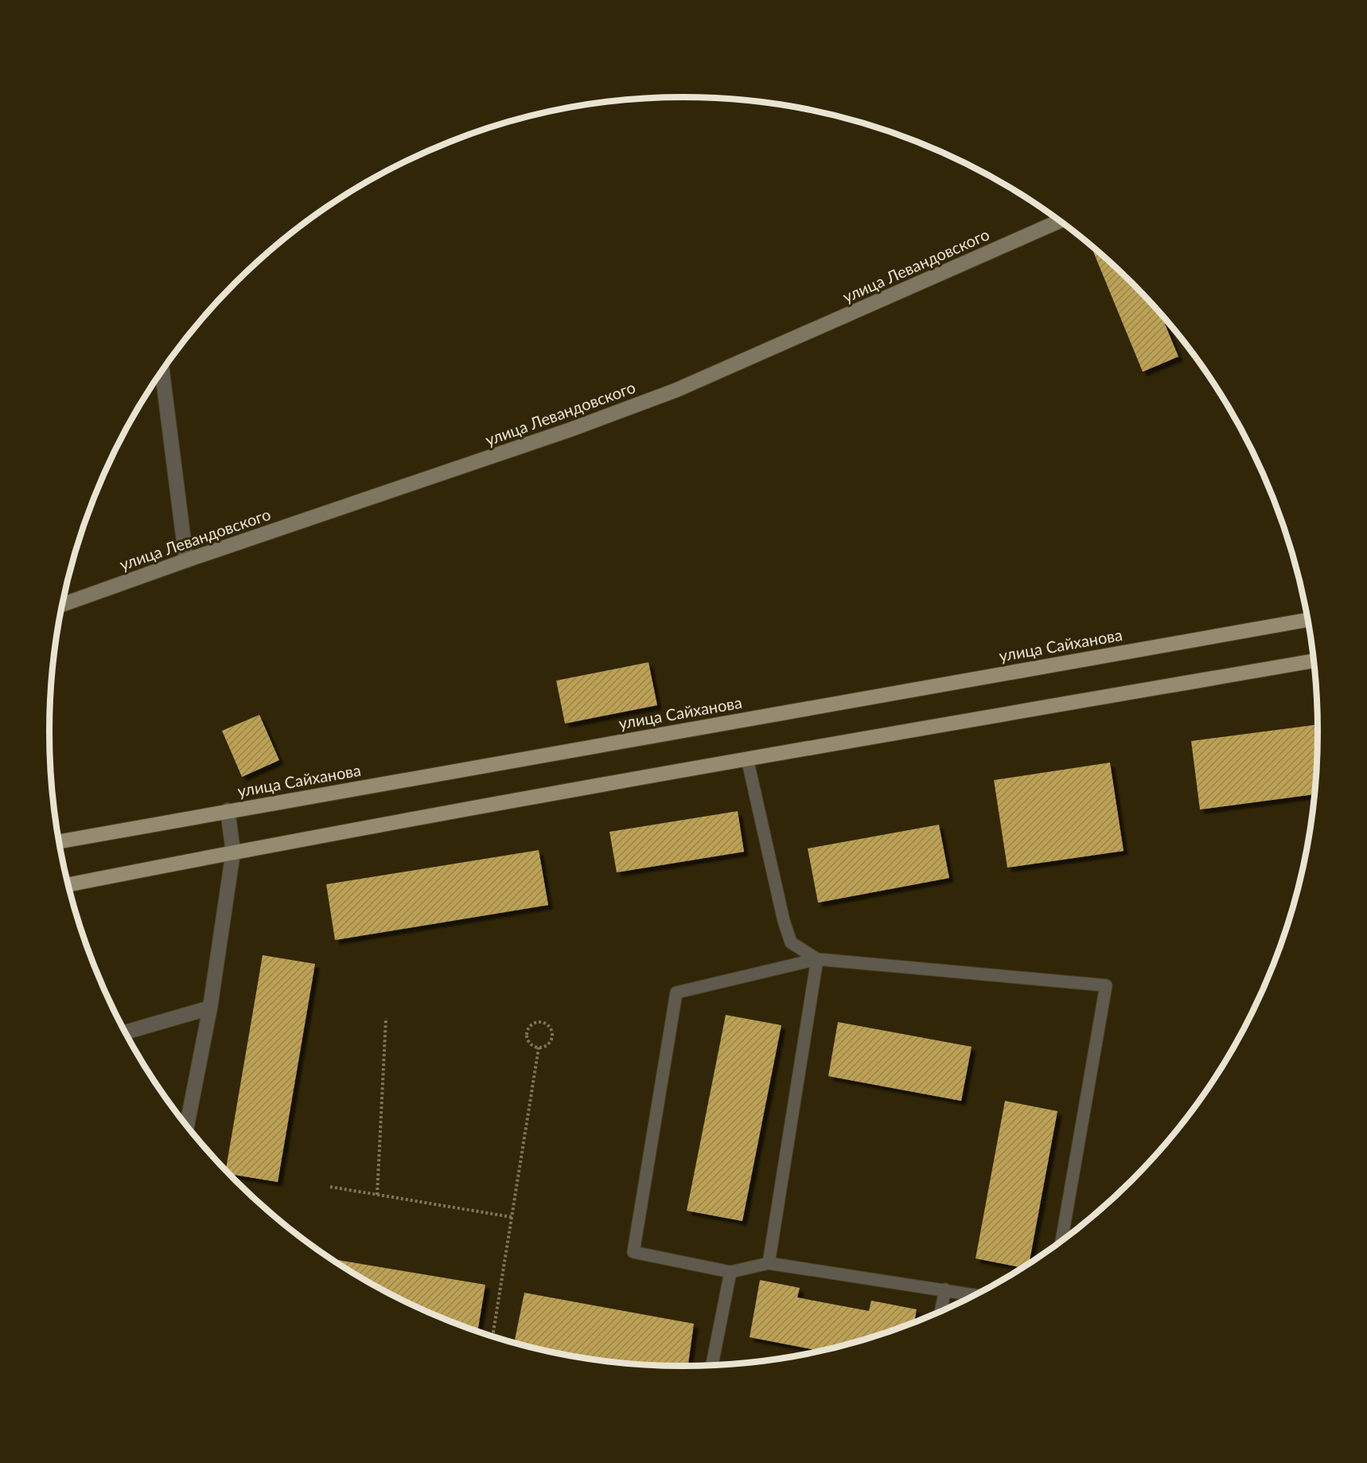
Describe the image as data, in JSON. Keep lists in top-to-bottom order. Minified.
{"streets":{"main road":["улица Сайханова"],"street":["улица Левандовского"]}}
